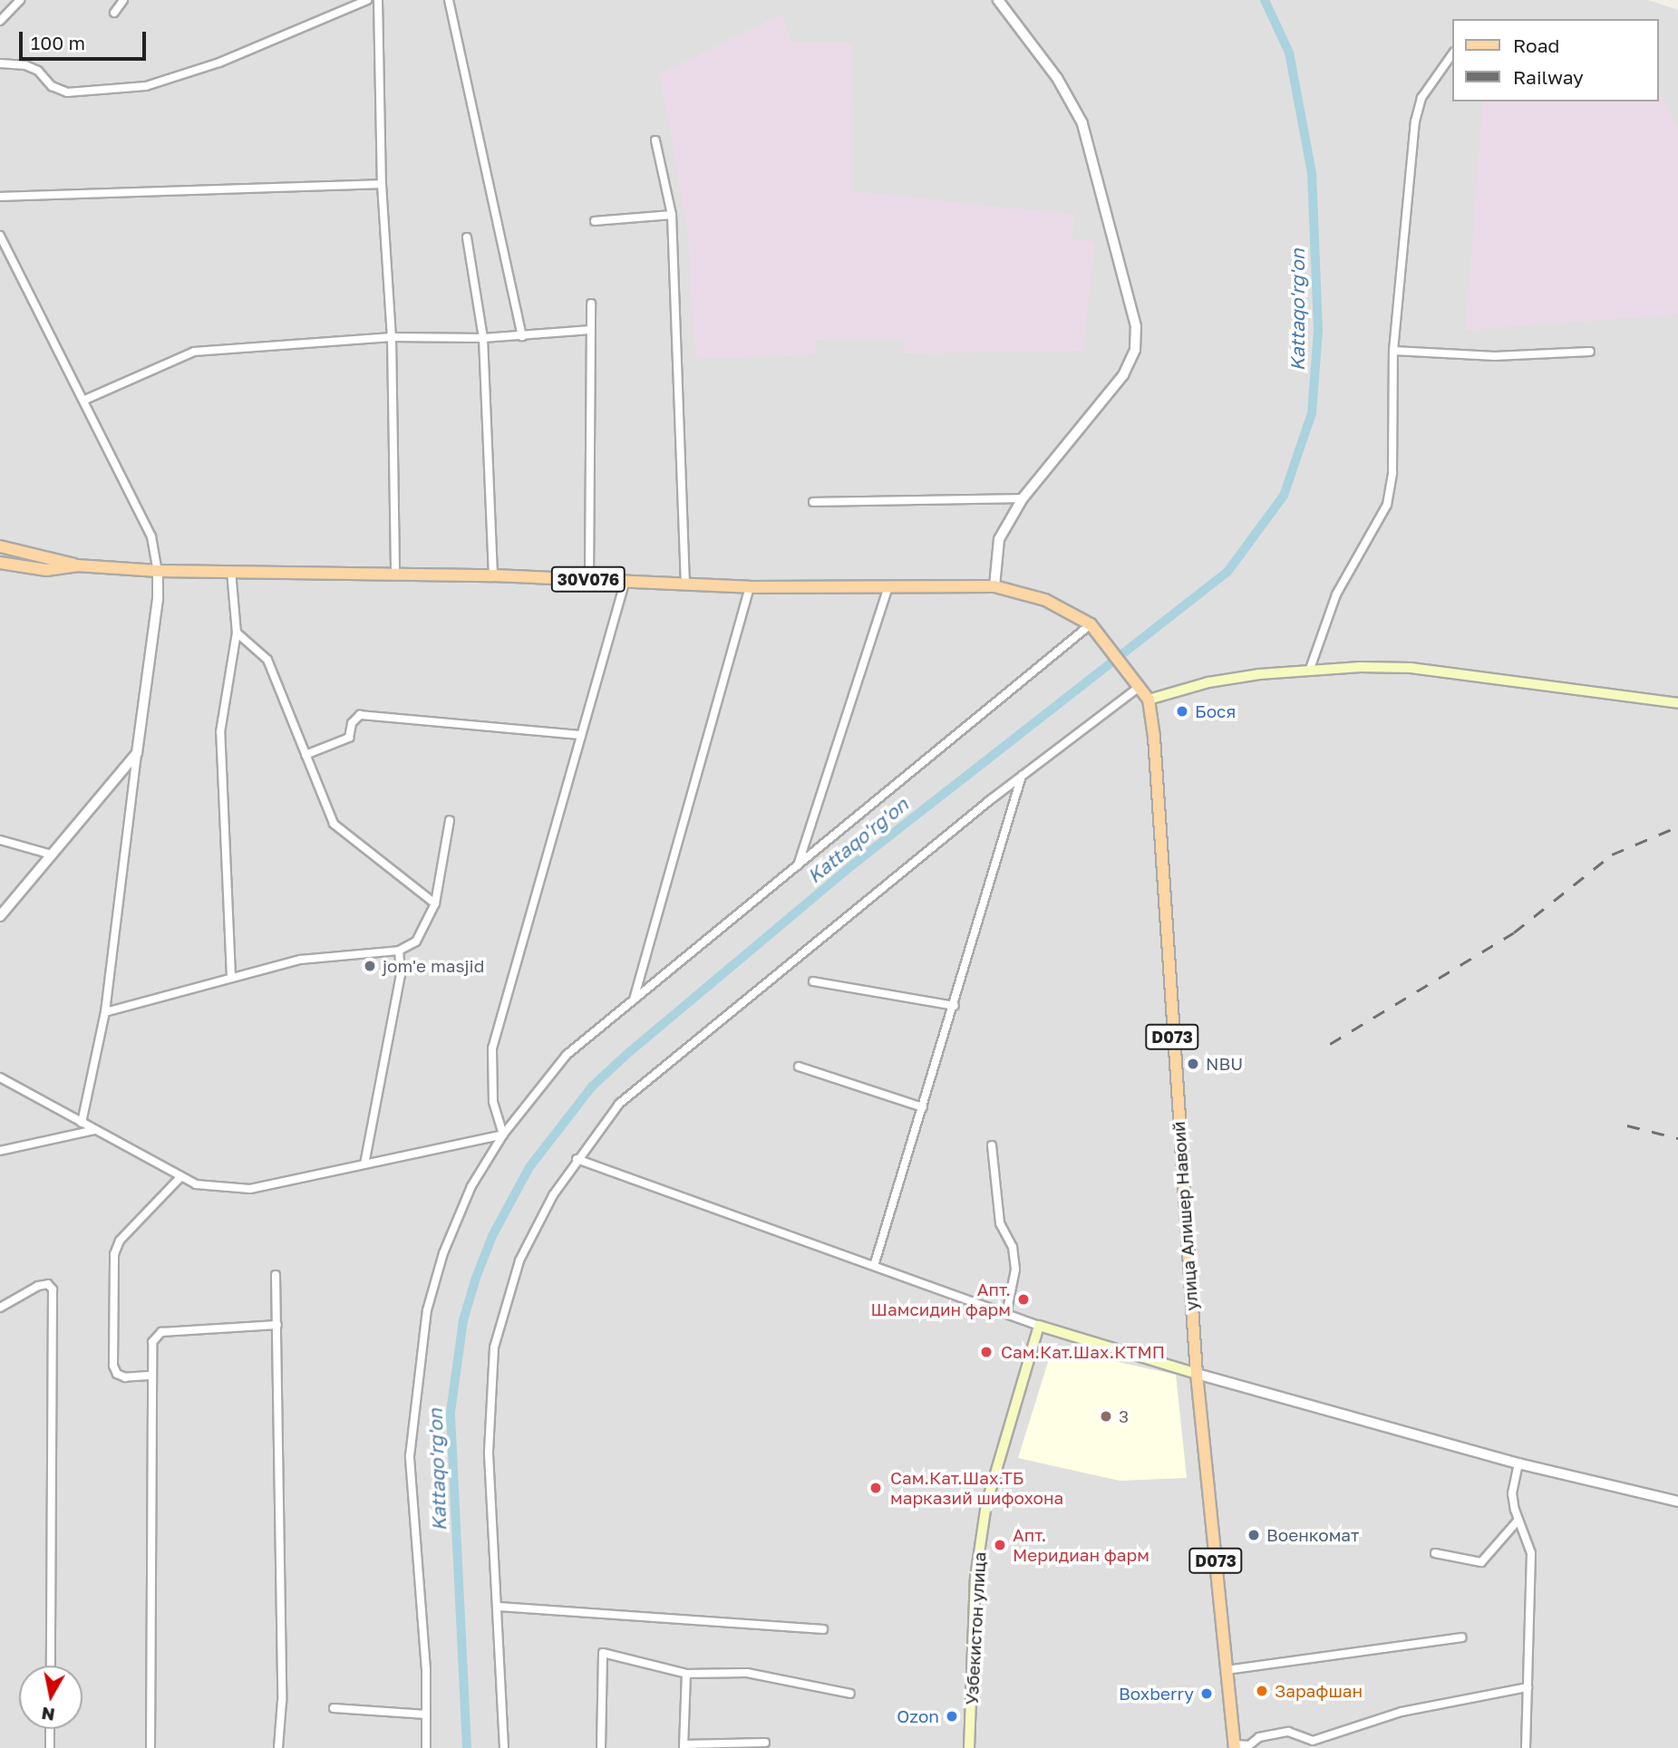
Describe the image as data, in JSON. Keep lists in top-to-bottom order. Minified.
{"streets":{"main road":["30V076","D073","улица Алишер Навоий","Узбекистон улица"]},"crossings":[["30V076","улица Алишер Навоий"]],"water":["Kattaqo'rg'on"],"places":["Бося","jom'e masjid","NBU","Апт. Шамсидин фарм","Сам.Кат.Шах.КТМП","3","Сам.Кат.Шах.ТБ марказий шифохона","Военкомат","Апт. Меридиан фарм","Зарафшан","Boxberry","Ozon"],"legend":["Road","Railway"],"scale_bar":"100 m","north":"bottom"}
